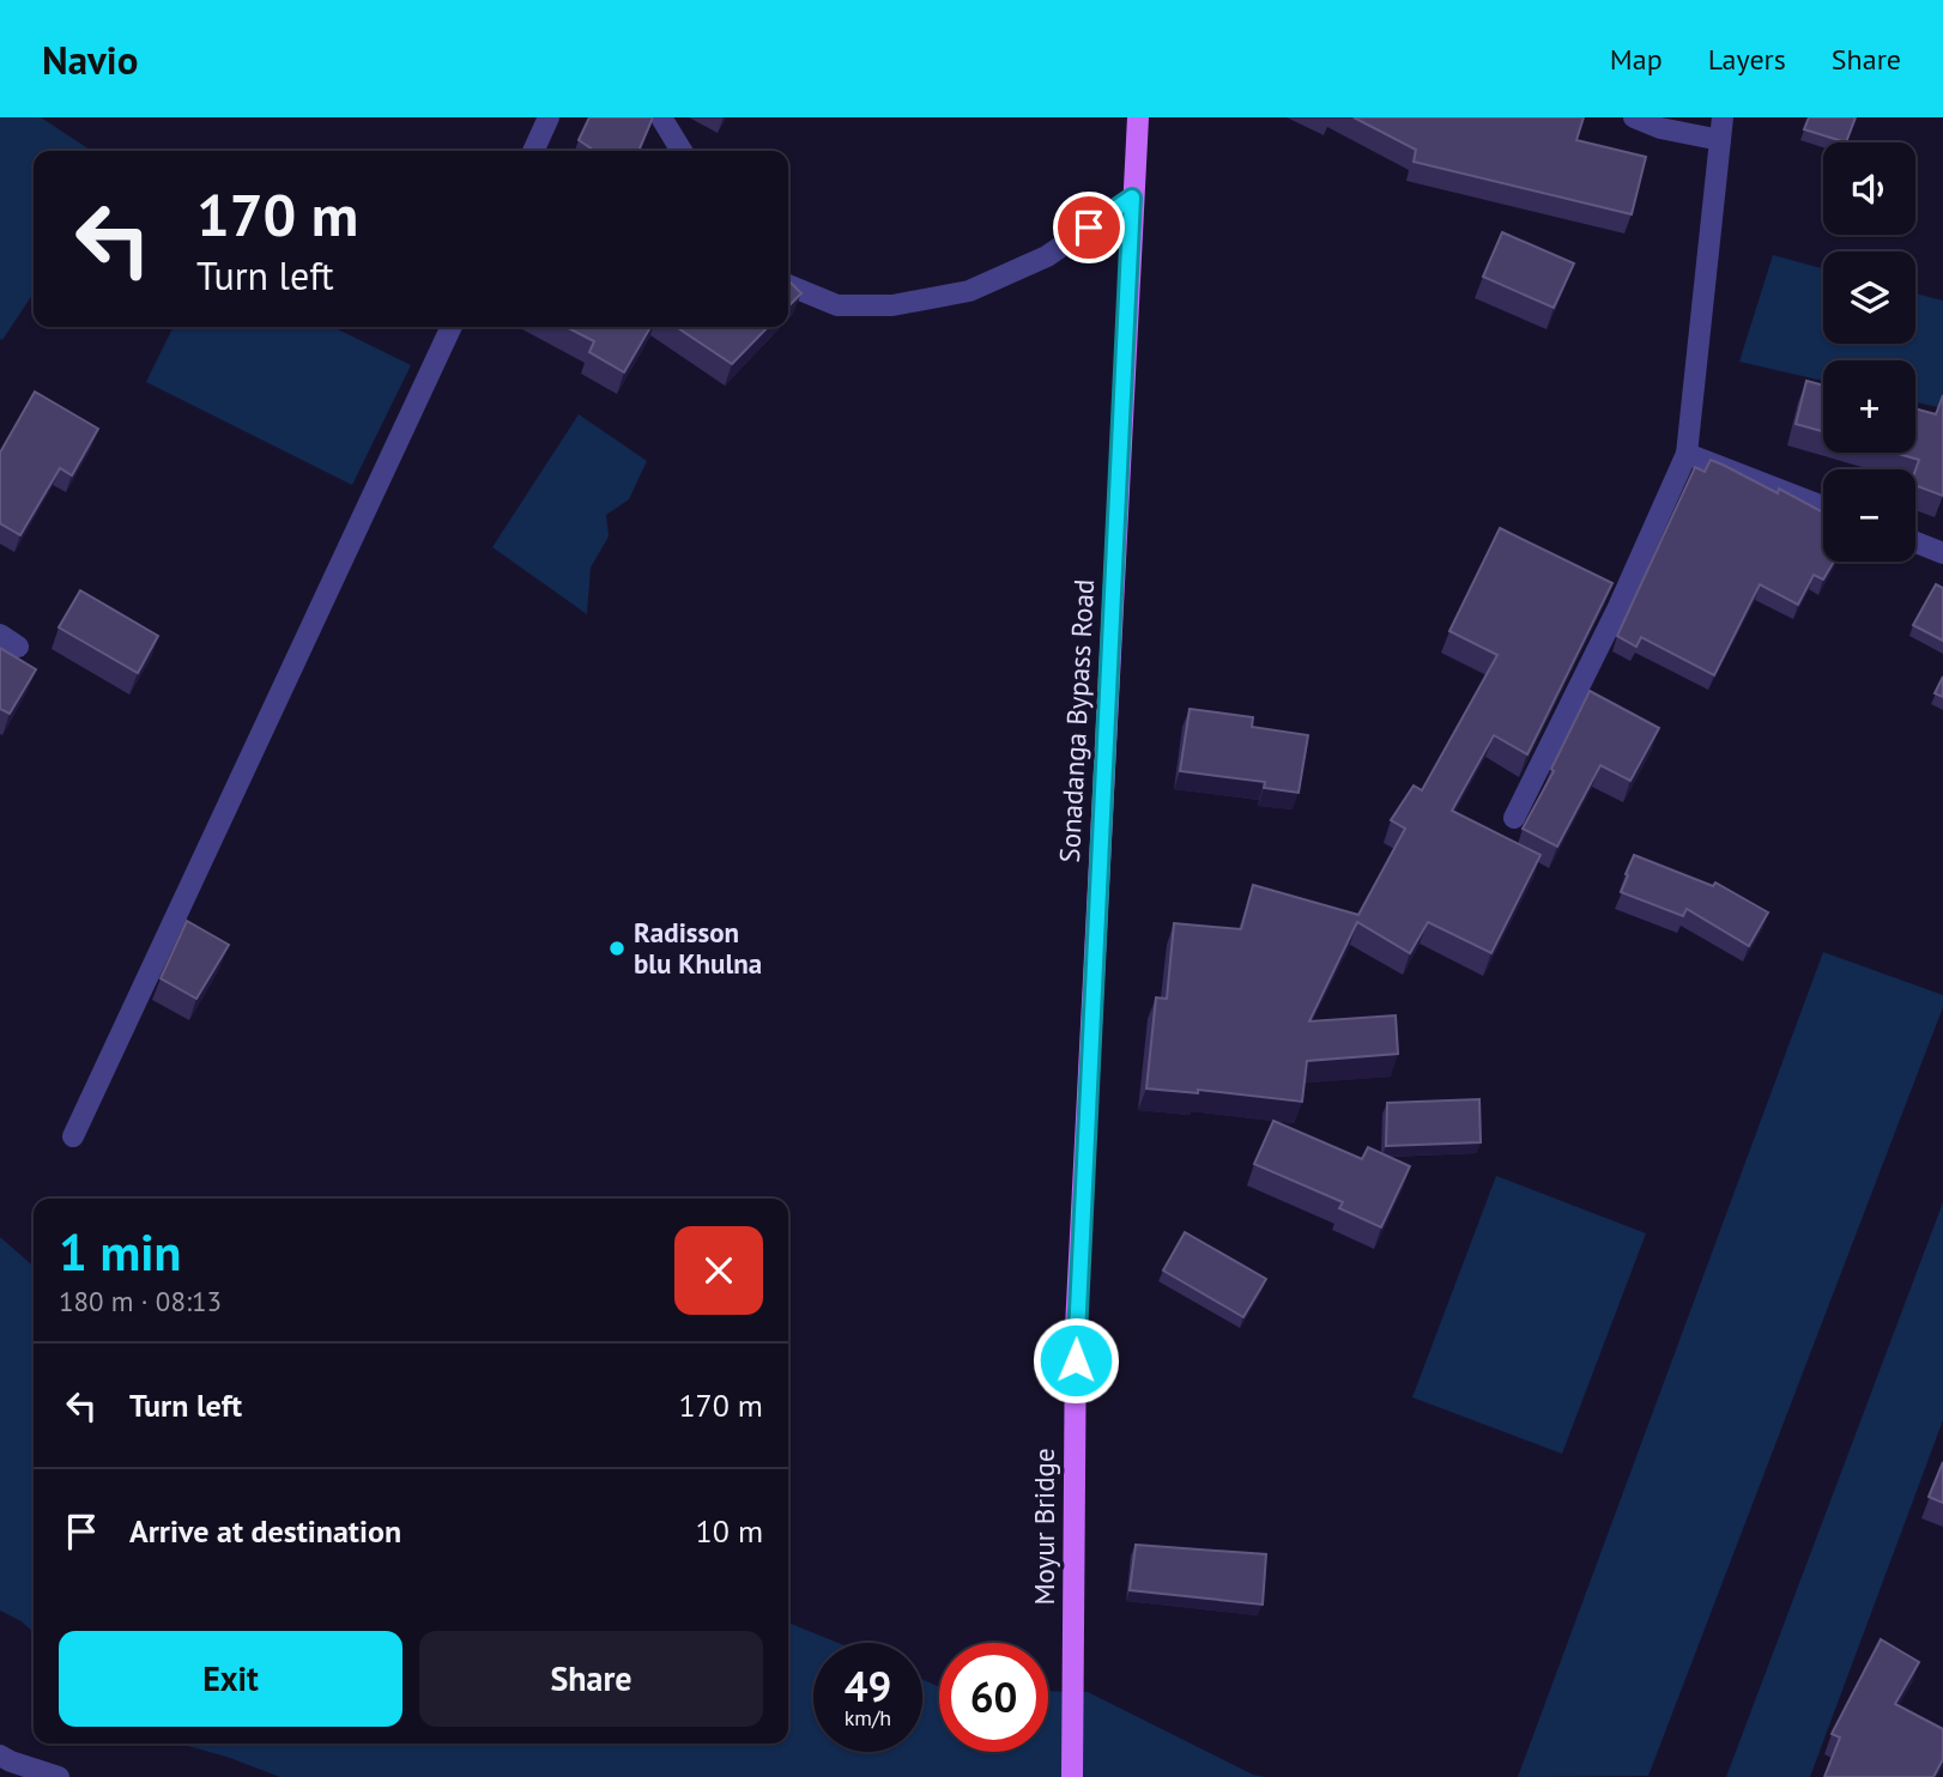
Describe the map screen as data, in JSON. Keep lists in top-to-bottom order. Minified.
{"streets":{"main road":["Sonadanga Bypass Road","Moyur Bridge"]},"crossings":[["Sonadanga Bypass Road","Moyur Bridge"]],"places":["Radisson blu Khulna"],"page":{"header":"Navio","nav":["Map","Layers","Share"],"map_buttons":["+","−"],"turn":["170 m","Turn left"],"heading":["1 min","180 m · 08:13"],"list":[{"name":"Turn left","value":"170 m"},{"name":"Arrive at destination","value":"10 m"}],"buttons":["Exit","Share"],"speed":"49 km/h","limit":"60"}}
